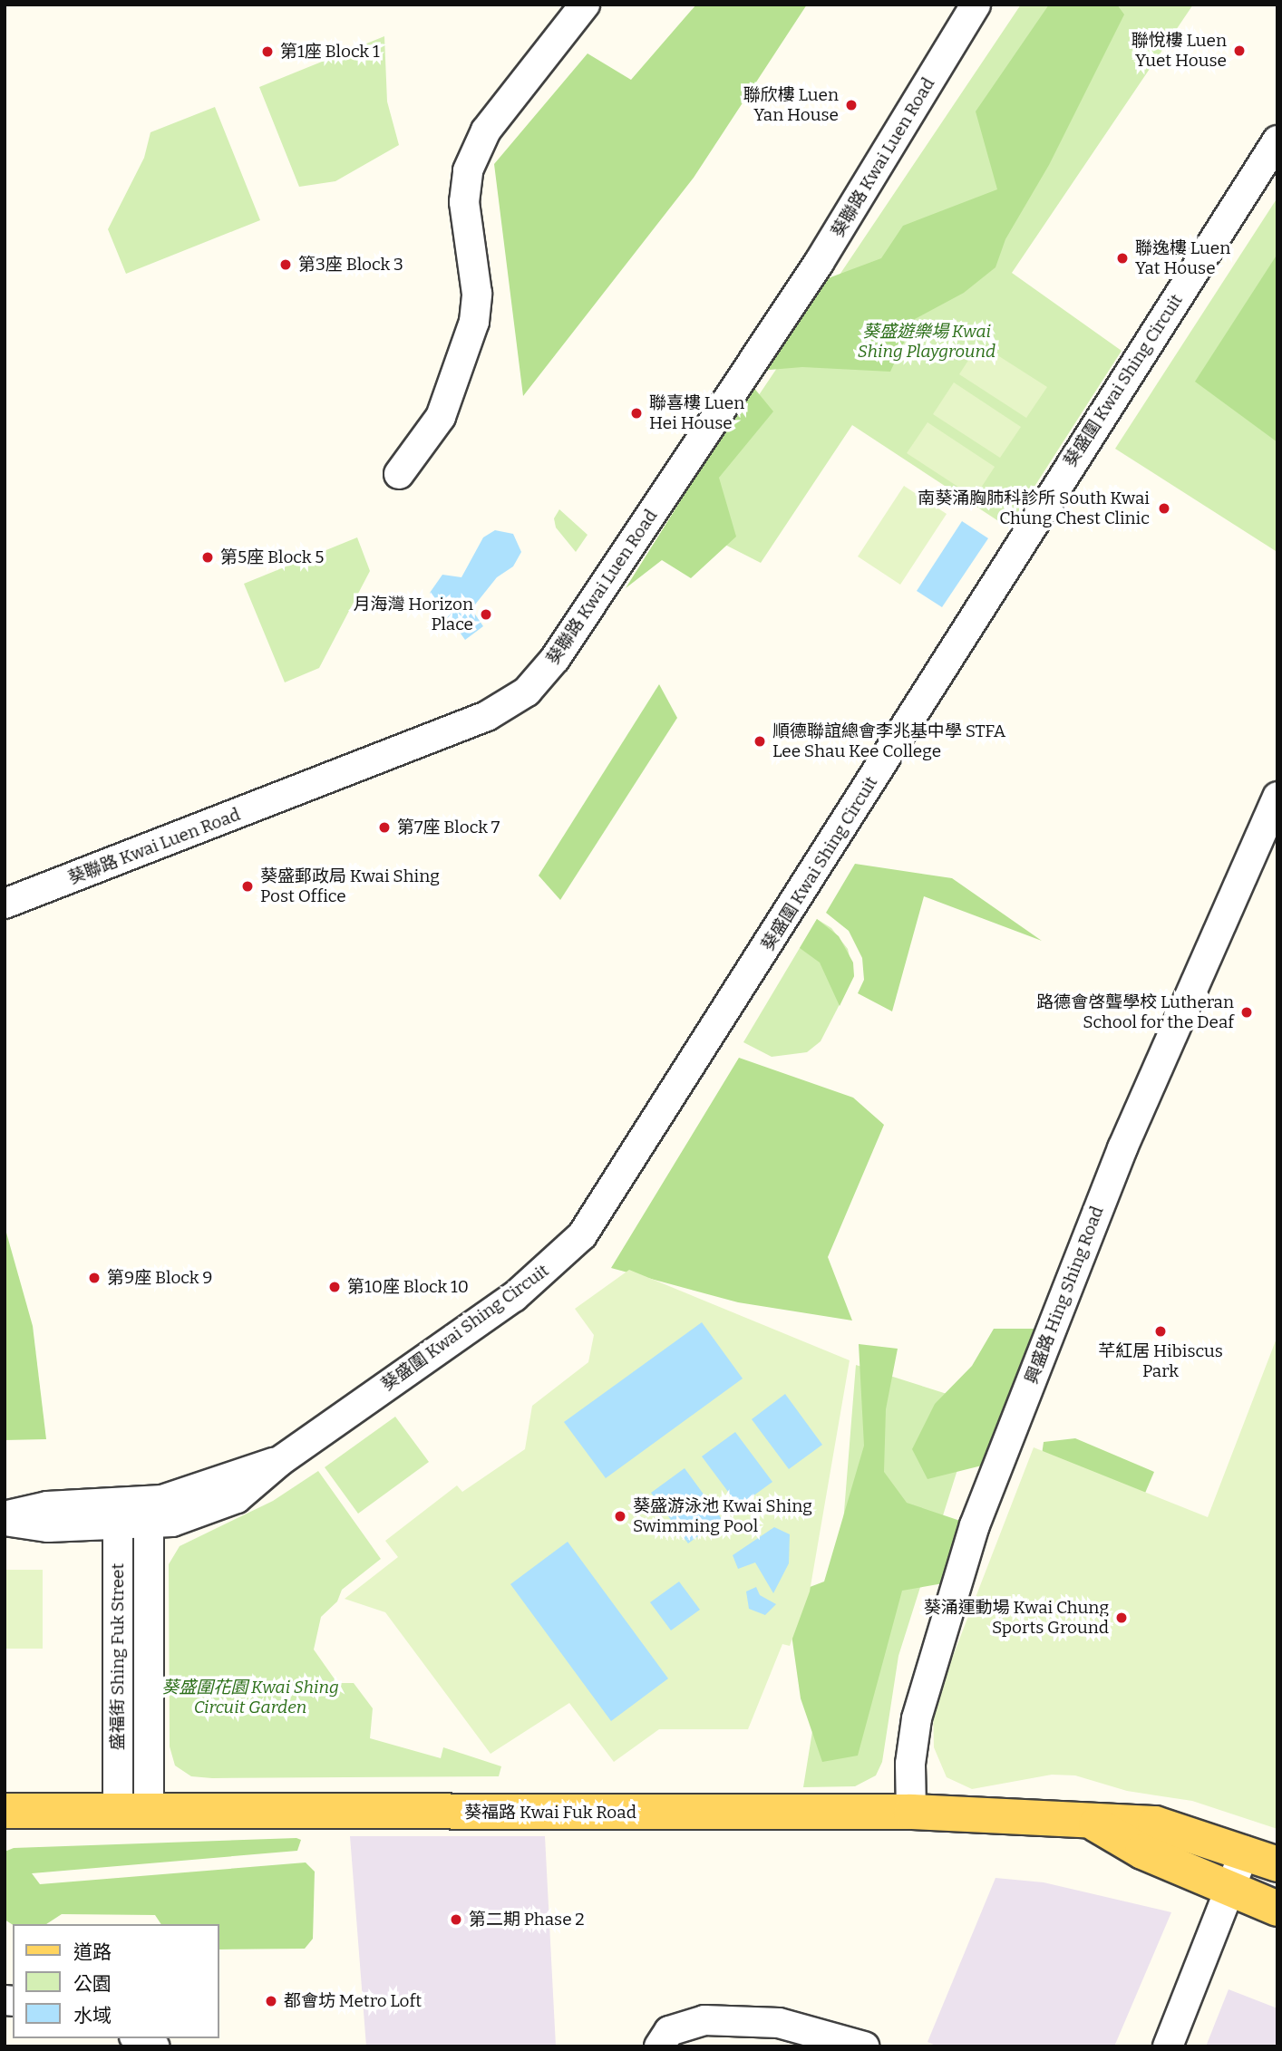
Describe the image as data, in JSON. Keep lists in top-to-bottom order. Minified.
{"streets":{"main road":["葵福路 Kwai Fuk Road"],"street":["葵聯路 Kwai Luen Road","葵盛圍 Kwai Shing Circuit","興盛路 Hing Shing Road","盛福街 Shing Fuk Street"]},"crossings":[["葵盛圍 Kwai Shing Circuit","盛福街 Shing Fuk Street"],["興盛路 Hing Shing Road","葵福路 Kwai Fuk Road"],["盛福街 Shing Fuk Street","葵福路 Kwai Fuk Road"]],"parks":["葵盛遊樂場 Kwai Shing Playground","葵盛圍花園 Kwai Shing Circuit Garden"],"places":["聯悅樓 Luen Yuet House","第1座 Block 1","聯欣樓 Luen Yan House","聯逸樓 Luen Yat House","第3座 Block 3","聯喜樓 Luen Hei House","南葵涌胸肺科診所 South Kwai Chung Chest Clinic","第5座 Block 5","月海灣 Horizon Place","順德聯誼總會李兆基中學 STFA Lee Shau Kee College","第7座 Block 7","葵盛郵政局 Kwai Shing Post Office","路德會啓聾學校 Lutheran School for the Deaf","第9座 Block 9","第10座 Block 10","芊紅居 Hibiscus Park","葵盛游泳池 Kwai Shing Swimming Pool","葵涌運動場 Kwai Chung Sports Ground","第二期 Phase 2","都會坊 Metro Loft"],"legend":["道路","公園","水域"]}
